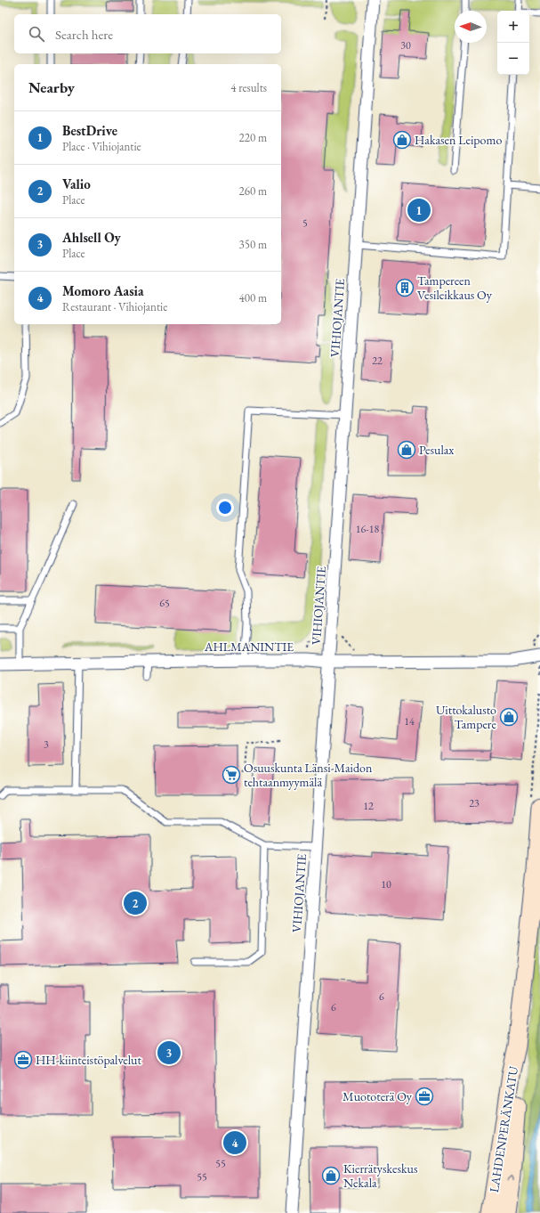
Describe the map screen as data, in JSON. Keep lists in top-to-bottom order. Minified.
{"streets":{"main road":["LAHDENPERÄNKATU"],"street":["VIHIOJANTIE","AHLMANINTIE"]},"crossings":[["VIHIOJANTIE","AHLMANINTIE"]],"places":{"shop":["Hakasen Leipomo","Pesulax","Uittokalusto Tampere","Kierrätyskeskus Nekala"],"building":["Tampereen Vesileikkaus Oy"],"supermarket":["Osuuskunta Länsi-Maidon tehtaanmyymälä"],"office":["HH-kiinteistöpalvelut","Muototerä Oy"]},"house_numbers":["30","5","22","16-18","65","14","3","23","12","10","6","6","55","55"],"north":"left","page":{"map_buttons":["+","−"],"search":"Search here","heading":["Nearby","4 results"],"list":[{"mark":"1","name":"BestDrive","note":"Place · Vihiojantie","value":"220 m"},{"mark":"2","name":"Valio","note":"Place","value":"260 m"},{"mark":"3","name":"Ahlsell Oy","note":"Place","value":"350 m"},{"mark":"4","name":"Momoro Aasia","note":"Restaurant · Vihiojantie","value":"400 m"}],"pins":["1","2","3","4"]}}
